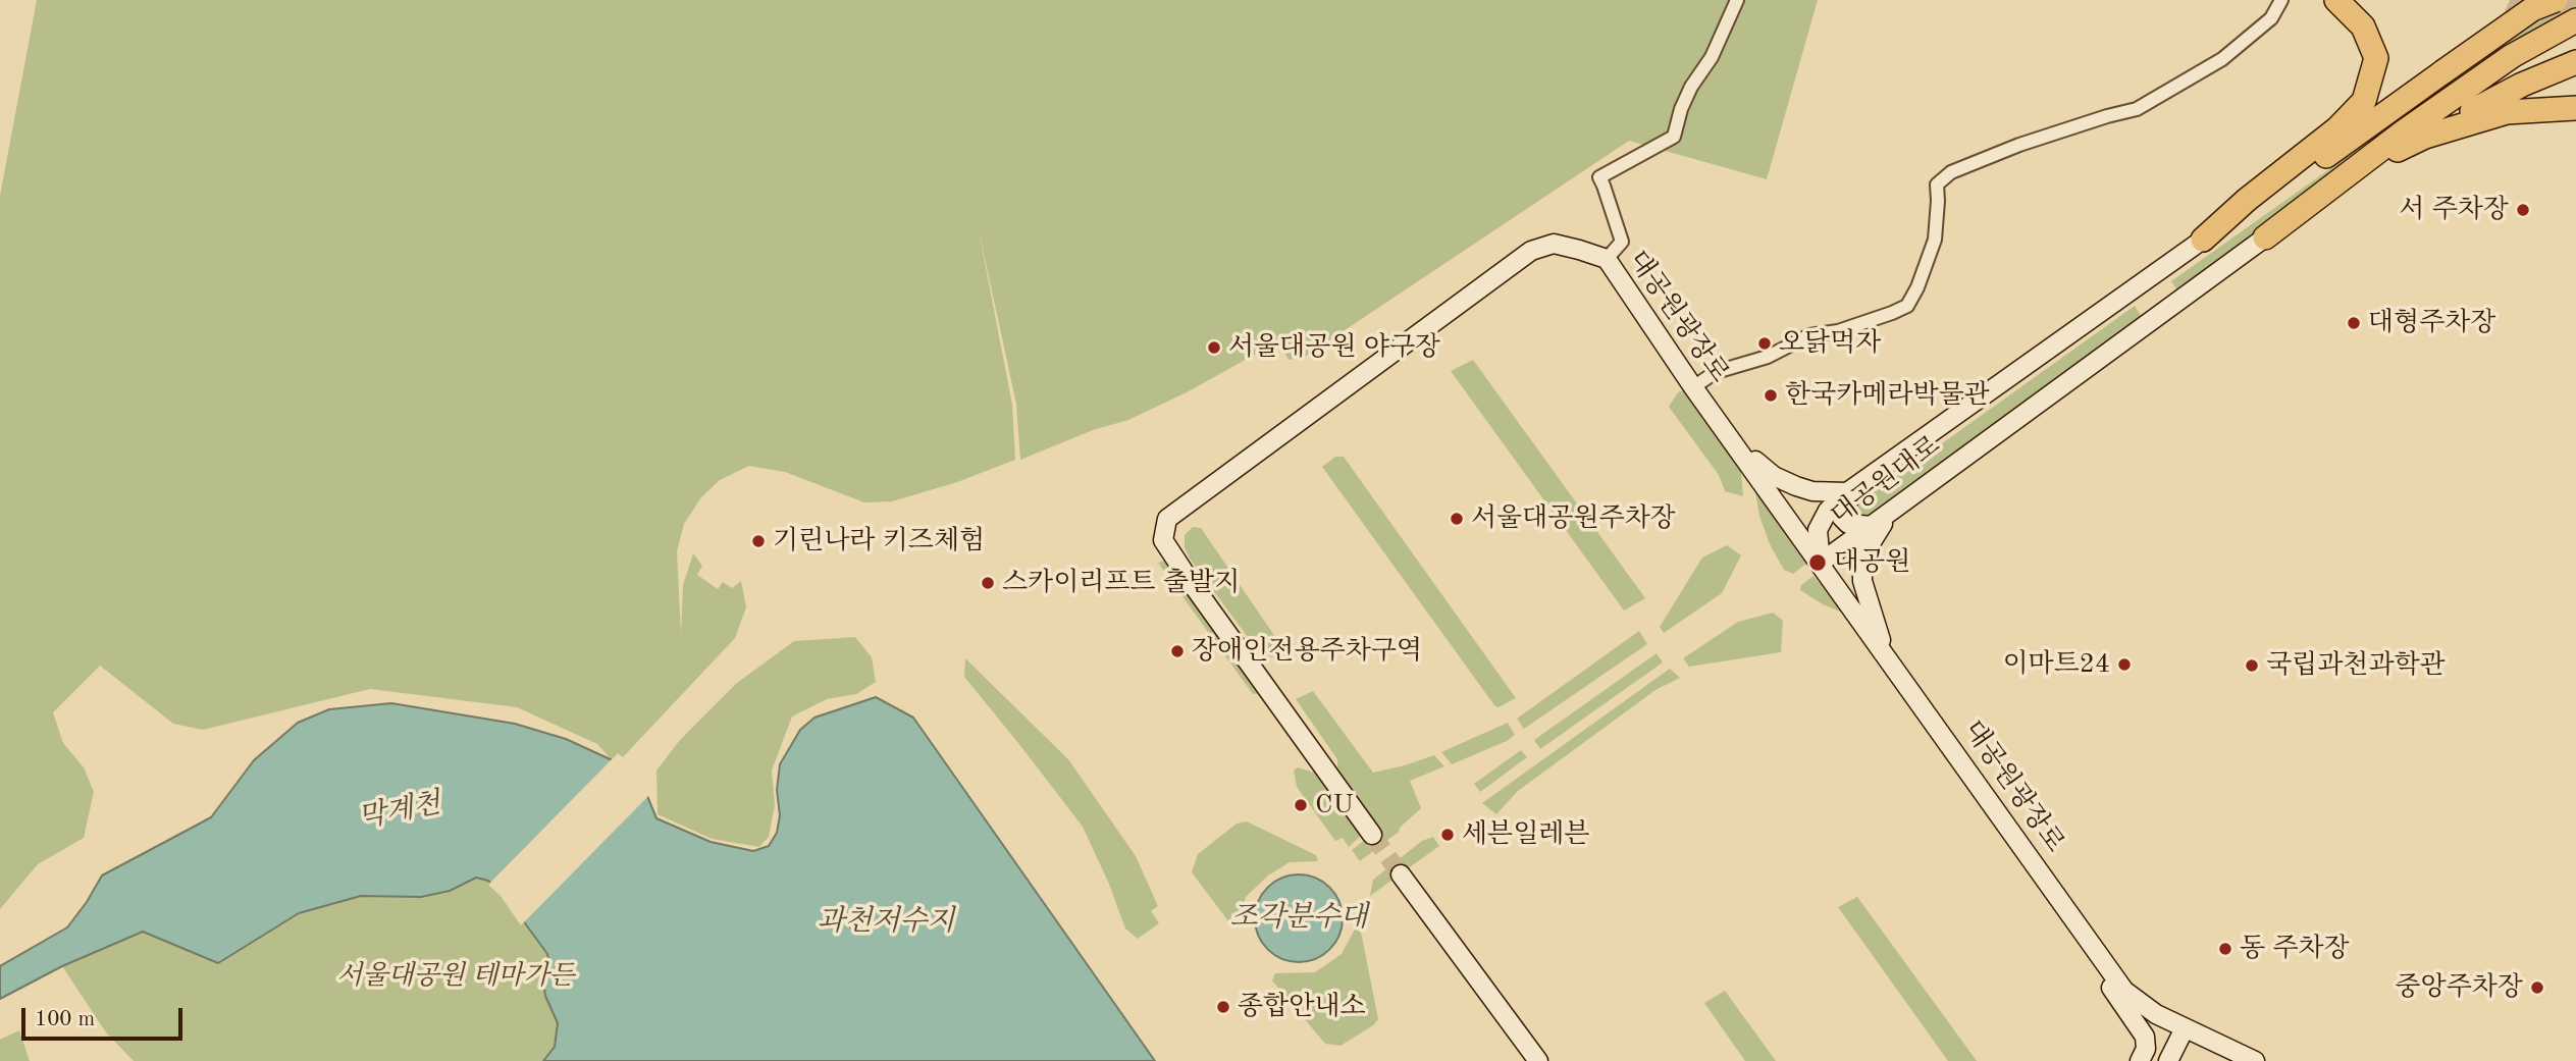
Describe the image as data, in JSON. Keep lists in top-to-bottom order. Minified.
{"streets":{"street":["대공원광장로","대공원대로"]},"crossings":[["대공원광장로","대공원대로"]],"water":["막계천","조각분수대","과천저수지"],"parks":["서울대공원 테마가든"],"places":["서 주차장","대형주차장","오닭먹자","서울대공원 야구장","한국카메라박물관","서울대공원주차장","기린나라 키즈체험","대공원","스카이리프트 출발지","장애인전용주차구역","이마트24","국립과천과학관","CU","세븐일레븐","동 주차장","중앙주차장","종합안내소"],"scale_bar":"100 m"}
